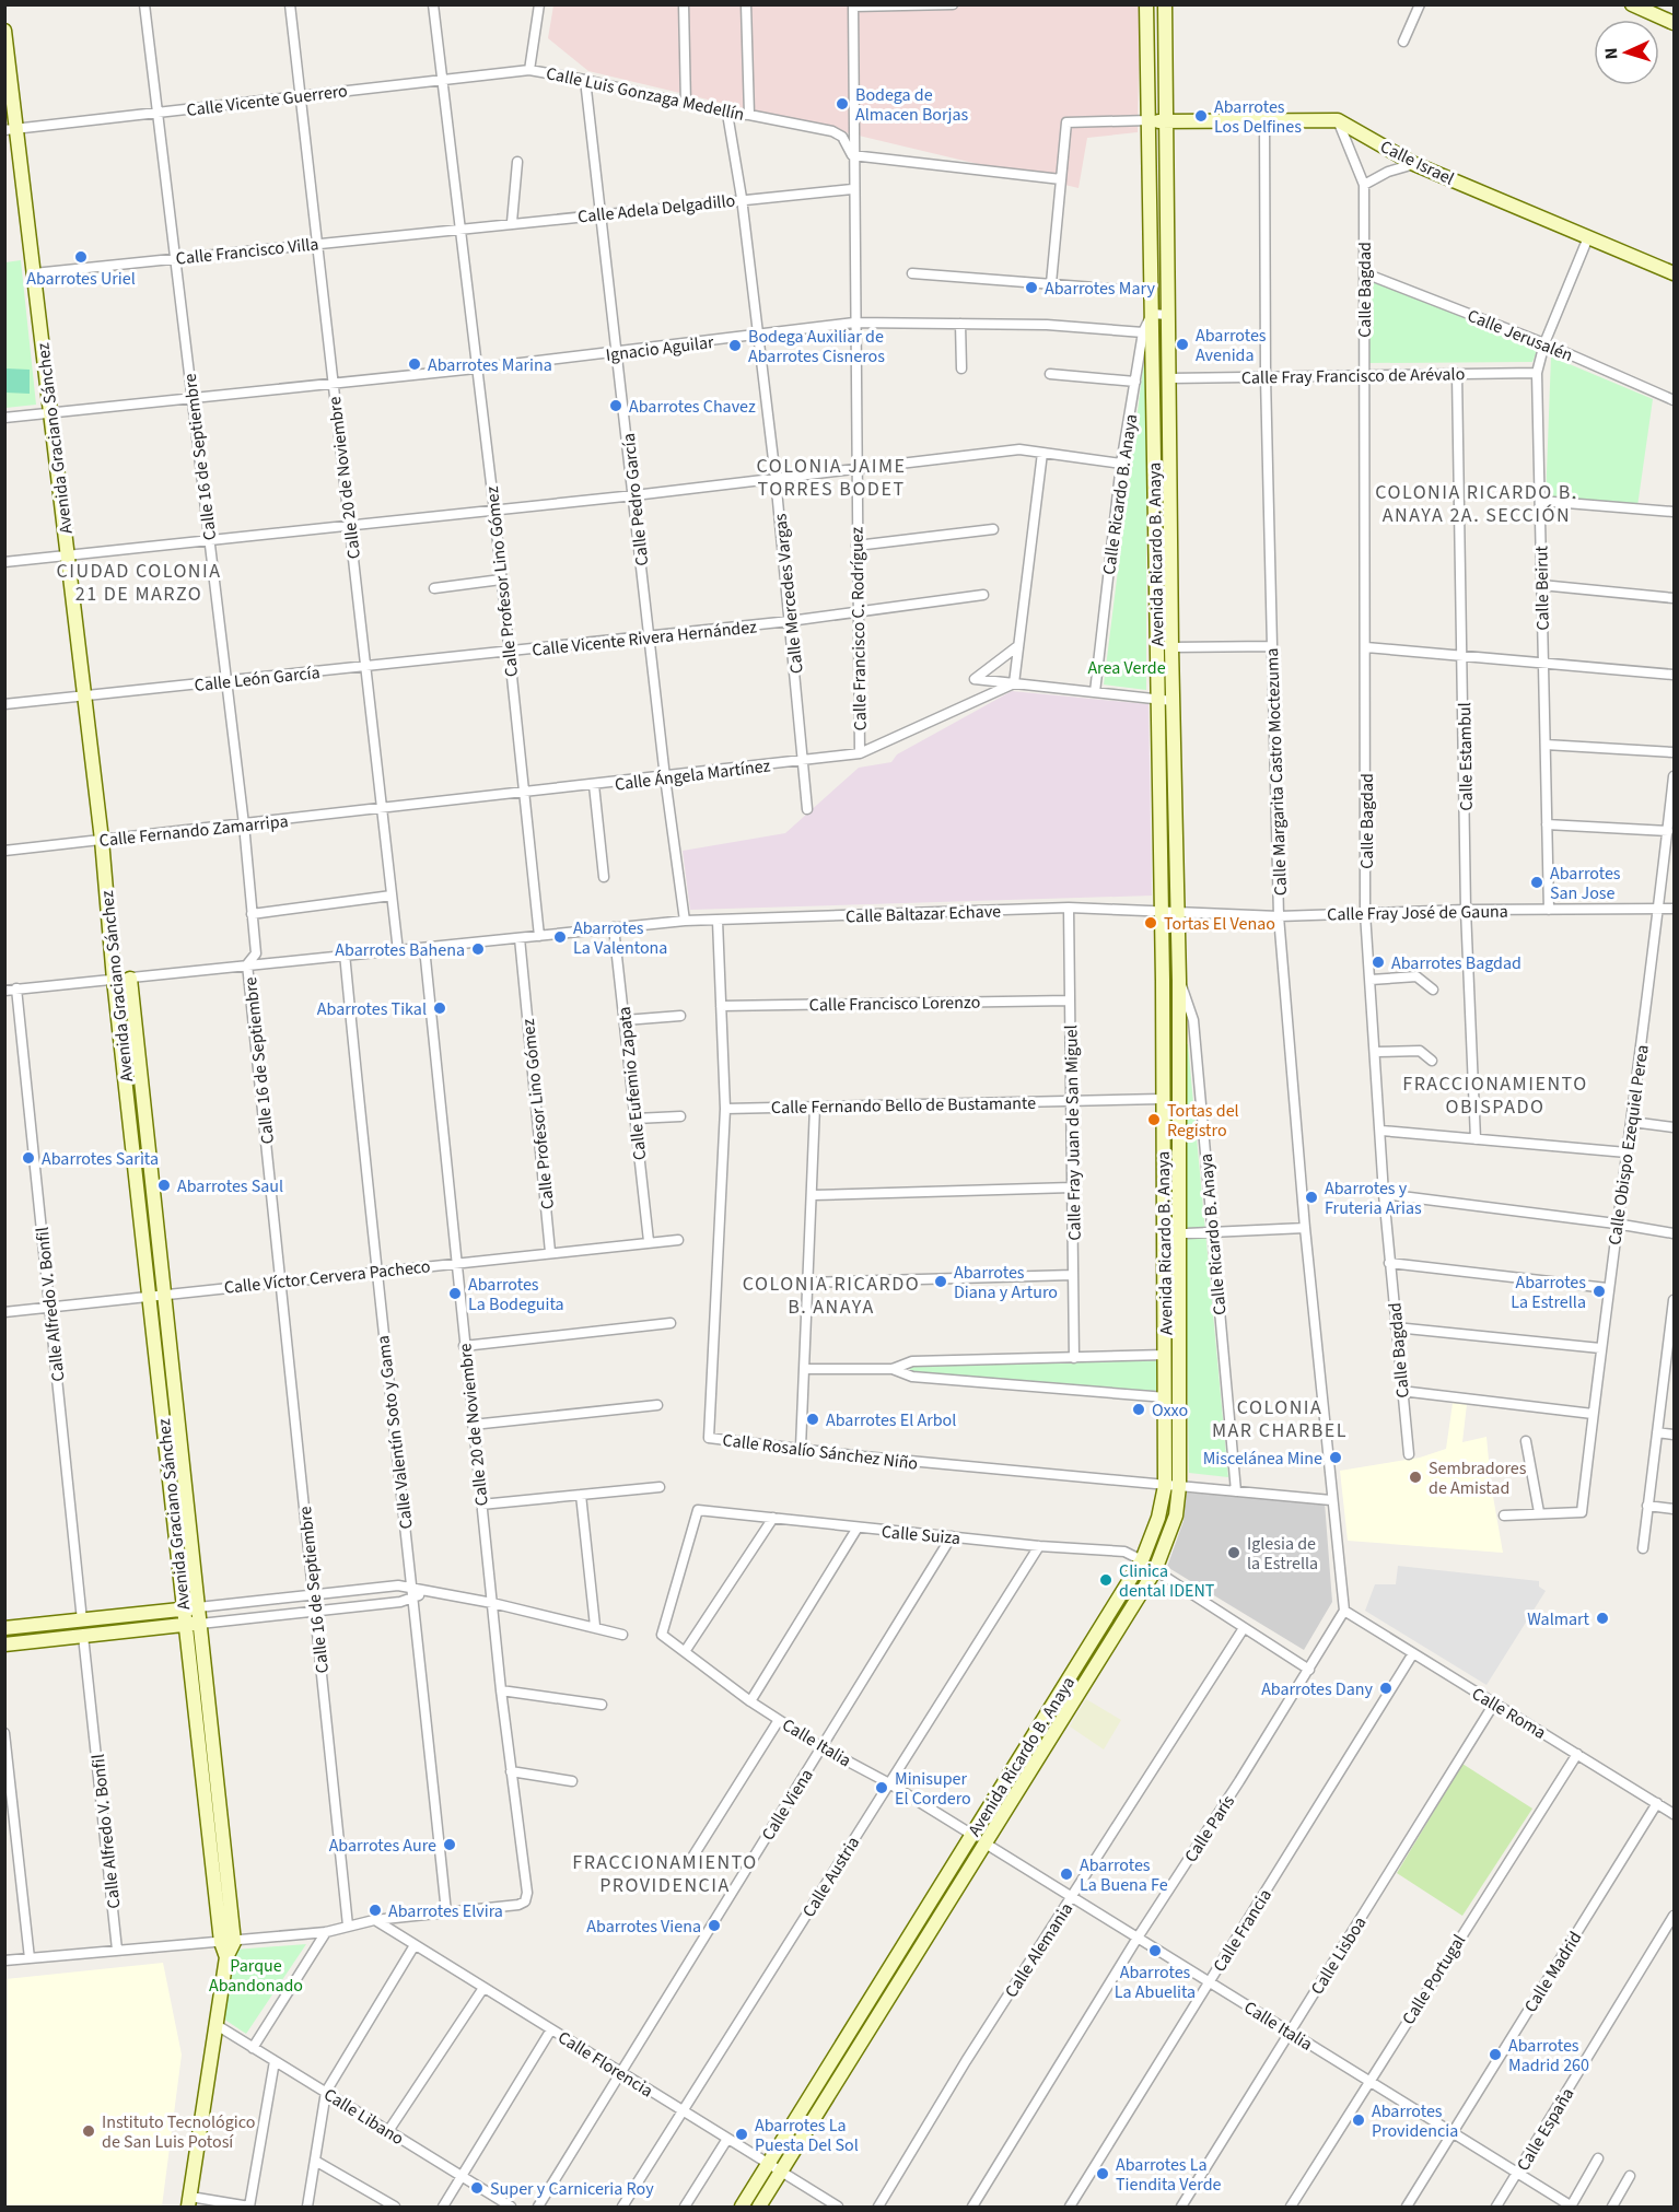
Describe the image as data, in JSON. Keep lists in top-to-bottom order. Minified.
{"streets":{"main road":["Calle Israel","Avenida Graciano Sánchez","Avenida Ricardo B. Anaya"],"street":["Calle Luis Gonzaga Medellín","Calle Vicente Guerrero","Calle Adela Delgadillo","Calle Francisco Villa","Calle Bagdad","Calle Jerusalén","Ignacio Aguilar","Calle Fray Francisco de Arévalo","Calle 16 de Septiembre","Calle 20 de Noviembre","Calle Ricardo B. Anaya","Calle Pedro García","Calle Profesor Lino Gómez","Calle Beirut","Calle Mercedes Vargas","Calle Francisco C. Rodríguez","Calle Vicente Rivera Hernández","Calle León García","Calle Estambul","Calle Margarita Castro Moctezuma","Calle Ángela Martínez","Calle Fernando Zamarripa","Calle Fray José de Gauna","Calle Baltazar Echave","Calle Francisco Lorenzo","Calle Eufemio Zapata","Calle Fernando Bello de Bustamante","Calle Fray Juan de San Miguel","Calle Obispo Ezequiel Perea","Calle Víctor Cervera Pacheco","Calle Alfredo V. Bonfil","Calle Valentín Soto y Gama","Calle Rosalío Sánchez Niño","Calle Suiza","Calle Roma","Calle Italia","Calle Viena","Calle París","Calle Austria","Calle Francia","Calle Alemania","Calle Lisboa","Calle Madrid","Calle Portugal","Calle Florencia","Calle Libano","Calle España"]},"crossings":[["Calle Luis Gonzaga Medellín","Calle Vicente Guerrero"],["Calle Luis Gonzaga Medellín","Calle Pedro García"],["Calle Luis Gonzaga Medellín","Calle Mercedes Vargas"],["Calle Luis Gonzaga Medellín","Calle Francisco C. Rodríguez"],["Calle Vicente Guerrero","Avenida Graciano Sánchez"],["Calle Vicente Guerrero","Calle 16 de Septiembre"],["Calle Vicente Guerrero","Calle 20 de Noviembre"],["Calle Vicente Guerrero","Calle Profesor Lino Gómez"],["Calle Israel","Calle Bagdad"],["Calle Israel","Calle Beirut"],["Calle Adela Delgadillo","Calle Francisco Villa"],["Calle Adela Delgadillo","Calle Pedro García"],["Calle Adela Delgadillo","Calle Profesor Lino Gómez"],["Calle Adela Delgadillo","Calle Mercedes Vargas"],["Calle Adela Delgadillo","Calle Francisco C. Rodríguez"],["Calle Francisco Villa","Avenida Graciano Sánchez"],["Calle Francisco Villa","Calle 16 de Septiembre"],["Calle Francisco Villa","Calle 20 de Noviembre"],["Calle Francisco Villa","Calle Profesor Lino Gómez"],["Calle Bagdad","Calle Jerusalén"],["Calle Bagdad","Calle Fray Francisco de Arévalo"],["Calle Bagdad","Calle Fray José de Gauna"],["Calle Jerusalén","Calle Beirut"],["Ignacio Aguilar","Avenida Graciano Sánchez"],["Ignacio Aguilar","Calle 16 de Septiembre"],["Ignacio Aguilar","Calle 20 de Noviembre"],["Ignacio Aguilar","Calle Ricardo B. Anaya"],["Ignacio Aguilar","Calle Pedro García"],["Ignacio Aguilar","Calle Profesor Lino Gómez"],["Ignacio Aguilar","Calle Mercedes Vargas"],["Ignacio Aguilar","Calle Francisco C. Rodríguez"],["Calle Fray Francisco de Arévalo","Avenida Ricardo B. Anaya"],["Calle Fray Francisco de Arévalo","Calle Beirut"],["Calle Fray Francisco de Arévalo","Calle Estambul"],["Calle Fray Francisco de Arévalo","Calle Margarita Castro Moctezuma"],["Avenida Graciano Sánchez","Calle León García"],["Avenida Graciano Sánchez","Calle Fernando Zamarripa"],["Avenida Graciano Sánchez","Calle Baltazar Echave"],["Avenida Graciano Sánchez","Calle Víctor Cervera Pacheco"],["Calle 16 de Septiembre","Calle León García"],["Calle 16 de Septiembre","Calle Fernando Zamarripa"],["Calle 16 de Septiembre","Calle Baltazar Echave"],["Calle 16 de Septiembre","Calle Víctor Cervera Pacheco"],["Calle 20 de Noviembre","Calle León García"],["Calle 20 de Noviembre","Calle Ángela Martínez"],["Calle 20 de Noviembre","Calle Fernando Zamarripa"],["Calle 20 de Noviembre","Calle Baltazar Echave"],["Calle 20 de Noviembre","Calle Víctor Cervera Pacheco"],["Calle 20 de Noviembre","Calle Valentín Soto y Gama"],["Calle Ricardo B. Anaya","Avenida Ricardo B. Anaya"],["Calle Ricardo B. Anaya","Calle Rosalío Sánchez Niño"],["Calle Pedro García","Calle Vicente Rivera Hernández"],["Calle Pedro García","Calle Ángela Martínez"],["Calle Pedro García","Calle Baltazar Echave"],["Avenida Ricardo B. Anaya","Calle Fray José de Gauna"],["Avenida Ricardo B. Anaya","Calle Baltazar Echave"],["Avenida Ricardo B. Anaya","Calle Fernando Bello de Bustamante"],["Avenida Ricardo B. Anaya","Calle Rosalío Sánchez Niño"],["Avenida Ricardo B. Anaya","Calle Suiza"],["Avenida Ricardo B. Anaya","Calle Italia"],["Avenida Ricardo B. Anaya","Calle Florencia"],["Calle Profesor Lino Gómez","Calle Vicente Rivera Hernández"],["Calle Profesor Lino Gómez","Calle León García"],["Calle Profesor Lino Gómez","Calle Ángela Martínez"],["Calle Profesor Lino Gómez","Calle Baltazar Echave"],["Calle Profesor Lino Gómez","Calle Víctor Cervera Pacheco"],["Calle Beirut","Calle Fray José de Gauna"],["Calle Mercedes Vargas","Calle Vicente Rivera Hernández"],["Calle Mercedes Vargas","Calle Ángela Martínez"],["Calle Francisco C. Rodríguez","Calle Vicente Rivera Hernández"],["Calle Francisco C. Rodríguez","Calle Ángela Martínez"],["Calle Vicente Rivera Hernández","Calle León García"],["Calle Estambul","Calle Fray José de Gauna"],["Calle Margarita Castro Moctezuma","Calle Fray José de Gauna"],["Calle Margarita Castro Moctezuma","Calle Rosalío Sánchez Niño"],["Calle Ángela Martínez","Calle Fernando Zamarripa"],["Calle Fray José de Gauna","Calle Baltazar Echave"],["Calle Fray José de Gauna","Calle Obispo Ezequiel Perea"],["Calle Baltazar Echave","Calle Eufemio Zapata"],["Calle Baltazar Echave","Calle Fray Juan de San Miguel"],["Calle Baltazar Echave","Calle Alfredo V. Bonfil"],["Calle Baltazar Echave","Calle Valentín Soto y Gama"],["Calle Baltazar Echave","Calle Rosalío Sánchez Niño"],["Calle Francisco Lorenzo","Calle Fray Juan de San Miguel"],["Calle Francisco Lorenzo","Calle Rosalío Sánchez Niño"],["Calle Eufemio Zapata","Calle Víctor Cervera Pacheco"],["Calle Fernando Bello de Bustamante","Calle Fray Juan de San Miguel"],["Calle Fernando Bello de Bustamante","Calle Rosalío Sánchez Niño"],["Calle Víctor Cervera Pacheco","Calle Alfredo V. Bonfil"],["Calle Víctor Cervera Pacheco","Calle Valentín Soto y Gama"],["Calle Suiza","Calle Italia"],["Calle Suiza","Calle Viena"],["Calle Suiza","Calle Austria"],["Calle Roma","Calle París"],["Calle Roma","Calle Francia"],["Calle Roma","Calle Lisboa"],["Calle Roma","Calle Madrid"],["Calle Roma","Calle Portugal"],["Calle Italia","Calle Viena"],["Calle Italia","Calle París"],["Calle Italia","Calle Austria"],["Calle Italia","Calle Francia"],["Calle Italia","Calle Alemania"],["Calle Italia","Calle Lisboa"],["Calle Italia","Calle Madrid"],["Calle Italia","Calle Portugal"],["Calle Italia","Calle España"],["Calle Viena","Calle Florencia"],["Calle Austria","Calle Florencia"]],"districts":["COLONIA JAIME TORRES BODET","COLONIA RICARDO B. ANAYA 2A. SECCIÓN","CIUDAD COLONIA 21 DE MARZO","FRACCIONAMIENTO OBISPADO","COLONIA RICARDO B. ANAYA","COLONIA MAR CHARBEL","FRACCIONAMIENTO PROVIDENCIA"],"parks":["Area Verde","Parque Abandonado"],"places":["Bodega de Almacen Borjas","Abarrotes Los Delfines","Abarrotes Uriel","Abarrotes Mary","Abarrotes Avenida","Bodega Auxiliar de Abarrotes Cisneros","Abarrotes Marina","Abarrotes Chavez","Abarrotes San Jose","Tortas El Venao","Abarrotes La Valentona","Abarrotes Bahena","Abarrotes Bagdad","Abarrotes Tikal","Tortas del Registro","Abarrotes Sarita","Abarrotes Saul","Abarrotes y Fruteria Arias","Abarrotes Diana y Arturo","Abarrotes La Estrella","Abarrotes La Bodeguita","Oxxo","Abarrotes El Arbol","Miscelánea Mine","Sembradores de Amistad","Iglesia de la Estrella","Clinica dental IDENT","Walmart","Abarrotes Dany","Minisuper El Cordero","Abarrotes Aure","Abarrotes La Buena Fe","Abarrotes Elvira","Abarrotes Viena","Abarrotes La Abuelita","Abarrotes Madrid 260","Abarrotes Providencia","Instituto Tecnológico de San Luis Potosí","Abarrotes La Puesta Del Sol","Abarrotes La Tiendita Verde","Super y Carniceria Roy"],"north":"left"}
